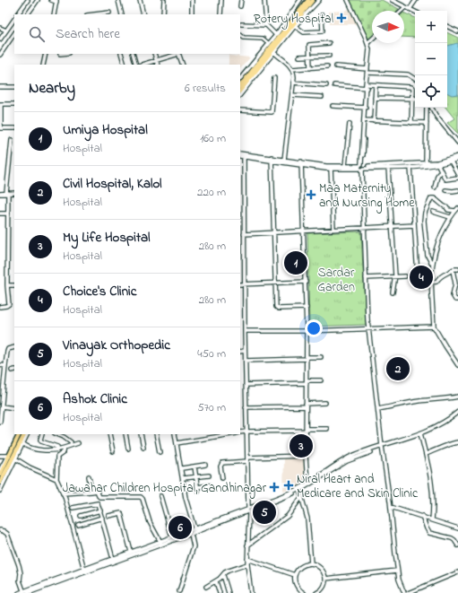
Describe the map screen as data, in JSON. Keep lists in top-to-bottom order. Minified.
{"parks":["Sardar Garden"],"places":{"health":["Rotery Hospital","Maa Maternity and Nursing Home","Niral Heart and Medicare and Skin Clinic","Jawahar Children Hospital, Gandhinagar"]},"north":"right","page":{"map_buttons":["+","−"],"search":"Search here","heading":["Nearby","6 results"],"list":[{"mark":"1","name":"Umiya Hospital","note":"Hospital","value":"160 m"},{"mark":"2","name":"Civil Hospital, Kalol","note":"Hospital","value":"220 m"},{"mark":"3","name":"My Life Hospital","note":"Hospital","value":"280 m"},{"mark":"4","name":"Choice's Clinic","note":"Hospital","value":"280 m"},{"mark":"5","name":"Vinayak Orthopedic","note":"Hospital","value":"450 m"},{"mark":"6","name":"Ashok Clinic","note":"Hospital","value":"570 m"}],"pins":["1","4","2","3","5","6"]}}
